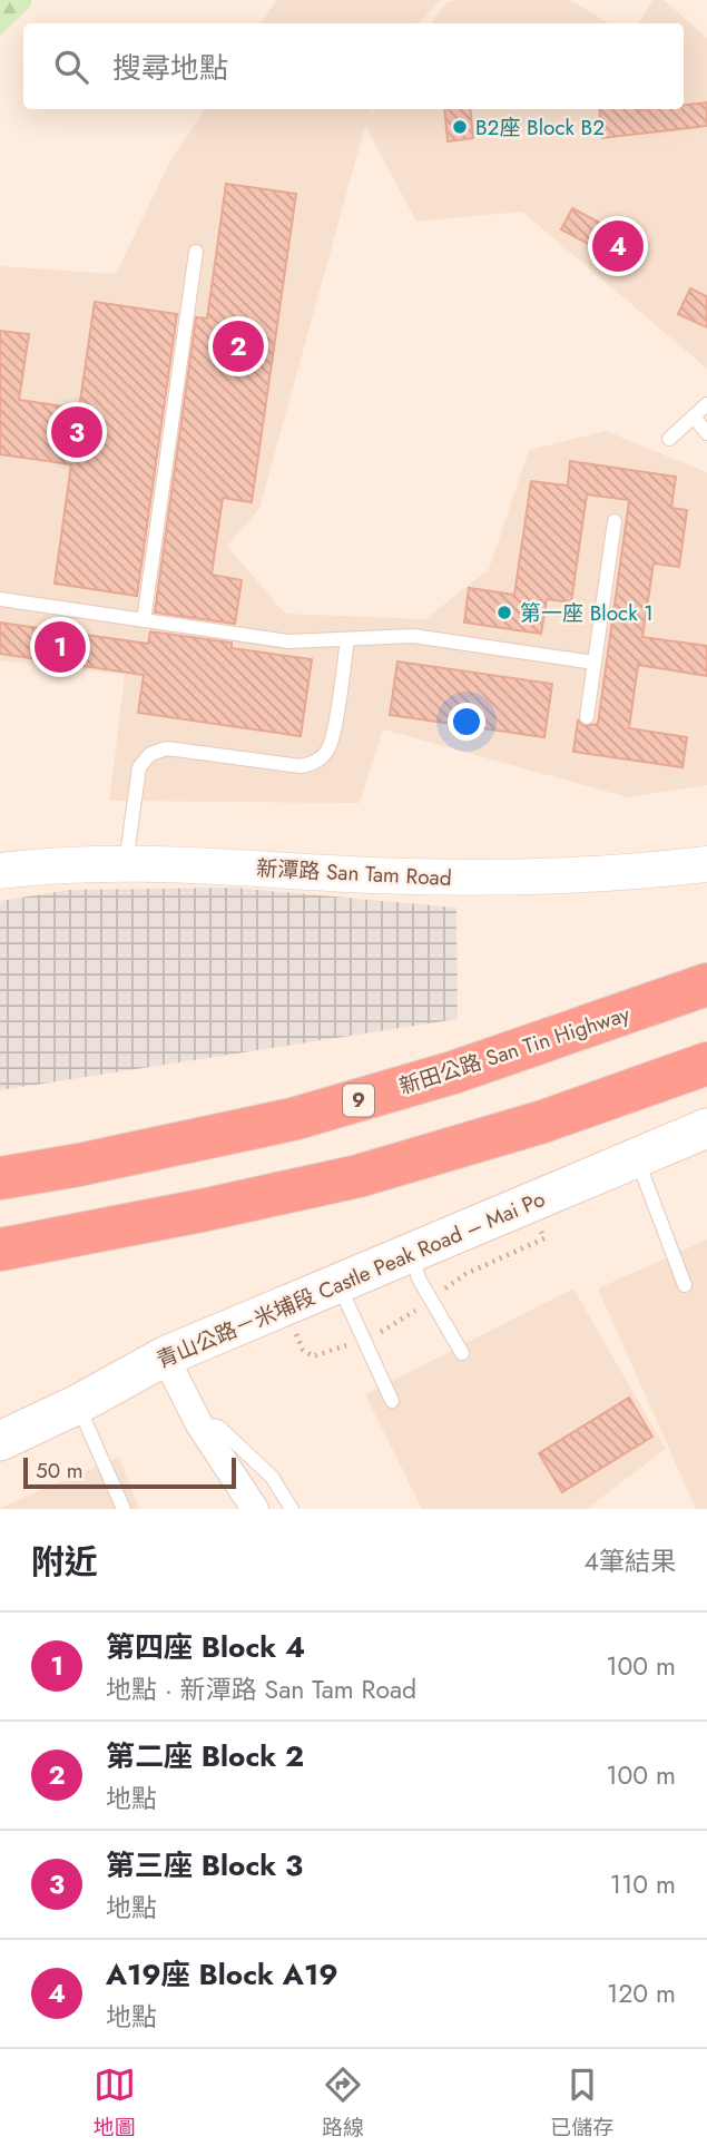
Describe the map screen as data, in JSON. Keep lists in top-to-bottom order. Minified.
{"streets":{"highway":["新田公路 San Tin Highway","9"],"main road":["青山公路－米埔段 Castle Peak Road – Mai Po"],"street":["新潭路 San Tam Road"]},"places":["B2座 Block B2","第一座 Block 1"],"scale_bar":"50 m","page":{"search":"搜尋地點","pins":["4","2","3","1"],"scale":"50 m","heading":["附近","4筆結果"],"list":[{"mark":"1","name":"第四座 Block 4","note":"地點 · 新潭路 San Tam Road","value":"100 m"},{"mark":"2","name":"第二座 Block 2","note":"地點","value":"100 m"},{"mark":"3","name":"第三座 Block 3","note":"地點","value":"110 m"},{"mark":"4","name":"A19座 Block A19","note":"地點","value":"120 m"}],"nav":["地圖","路線","已儲存"]}}
